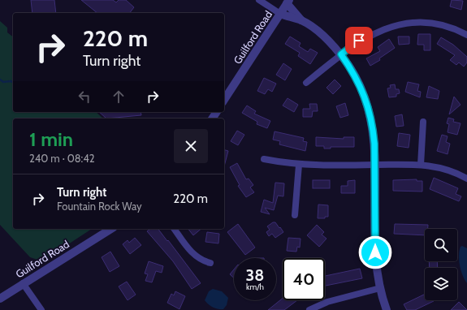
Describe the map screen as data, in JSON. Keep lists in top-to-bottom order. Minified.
{"streets":{"street":["Guilford Road"]},"page":{"turn":["220 m","Turn right"],"heading":["1 min","240 m · 08:42"],"list":[{"name":"Turn right","note":"Fountain Rock Way","value":"220 m"}],"speed":"38 km/h","limit":"40"}}
